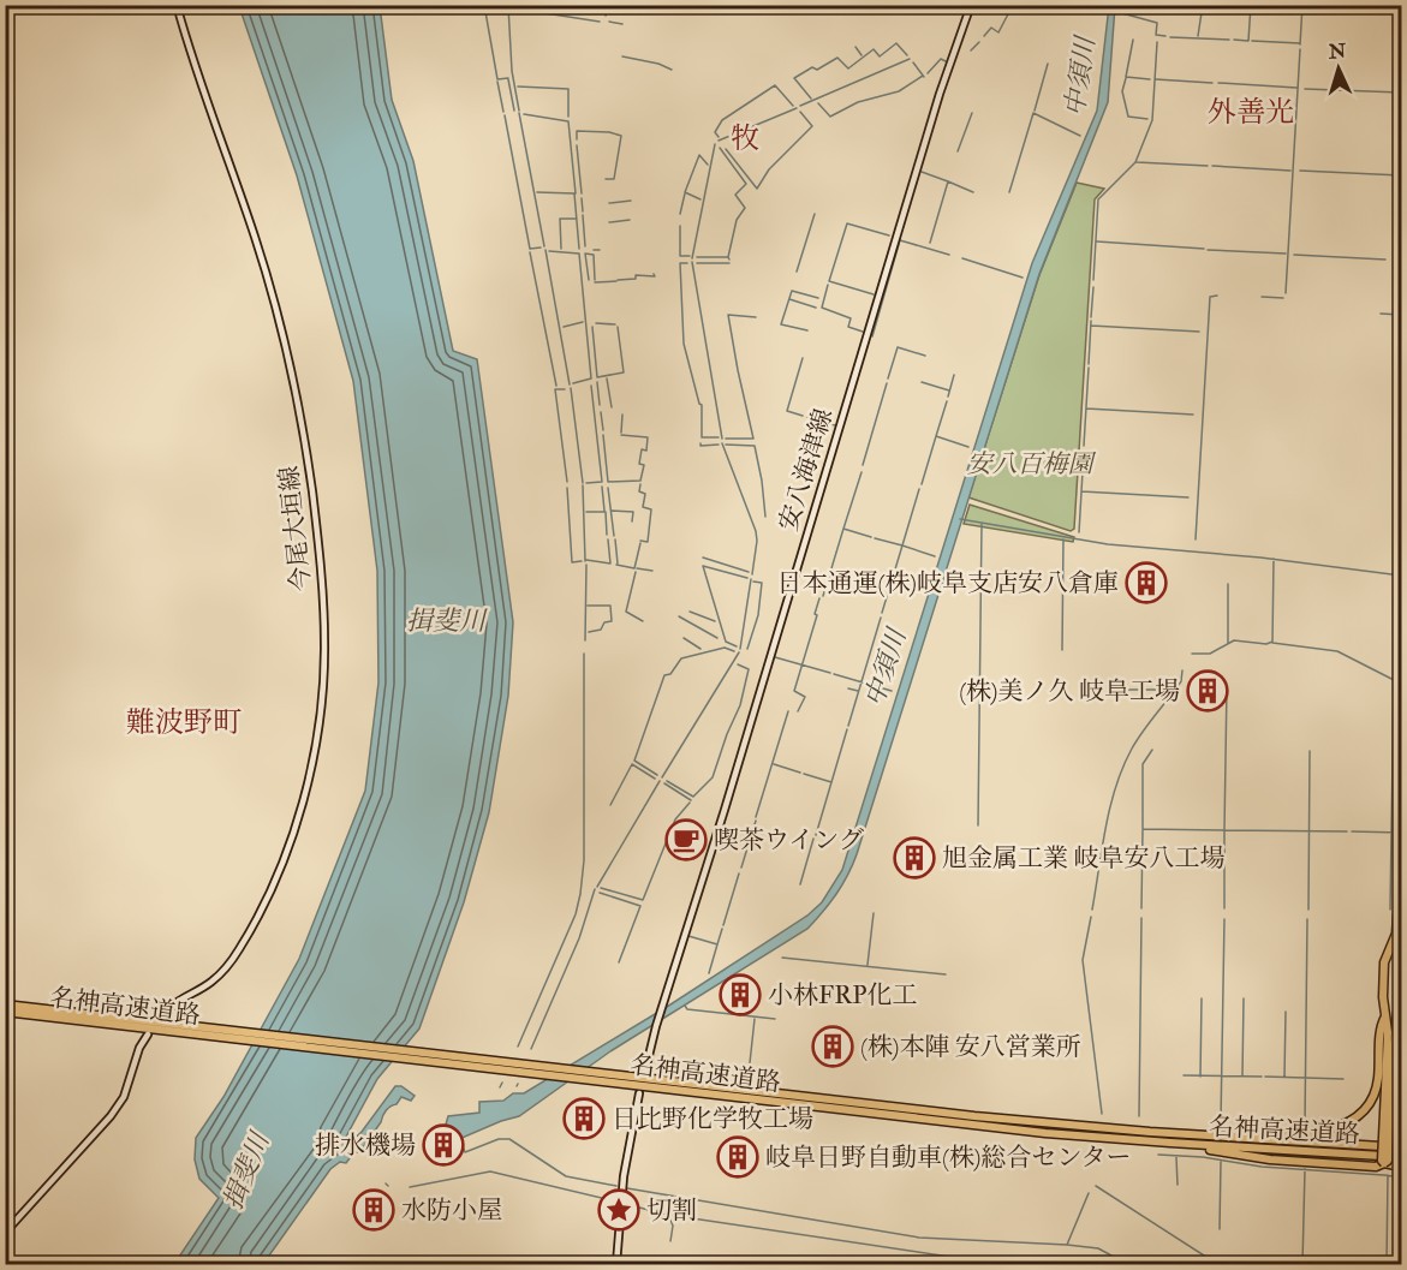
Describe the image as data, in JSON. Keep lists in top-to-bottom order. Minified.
{"streets":{"highway":["名神高速道路"],"main road":["安八海津線","今尾大垣線"]},"districts":["外善光","牧","難波野町"],"water":["中須川","揖斐川"],"parks":["安八百梅園"],"places":{"building":["日本通運(株)岐阜支店安八倉庫","(株)美ノ久 岐阜工場","旭金属工業 岐阜安八工場","小林FRP化工","(株)本陣 安八営業所","日比野化学牧工場","排水機場","岐阜日野自動車(株)総合センター","水防小屋"],"cafe":["喫茶ウイング"],"place":["切割"]},"north":"top"}
